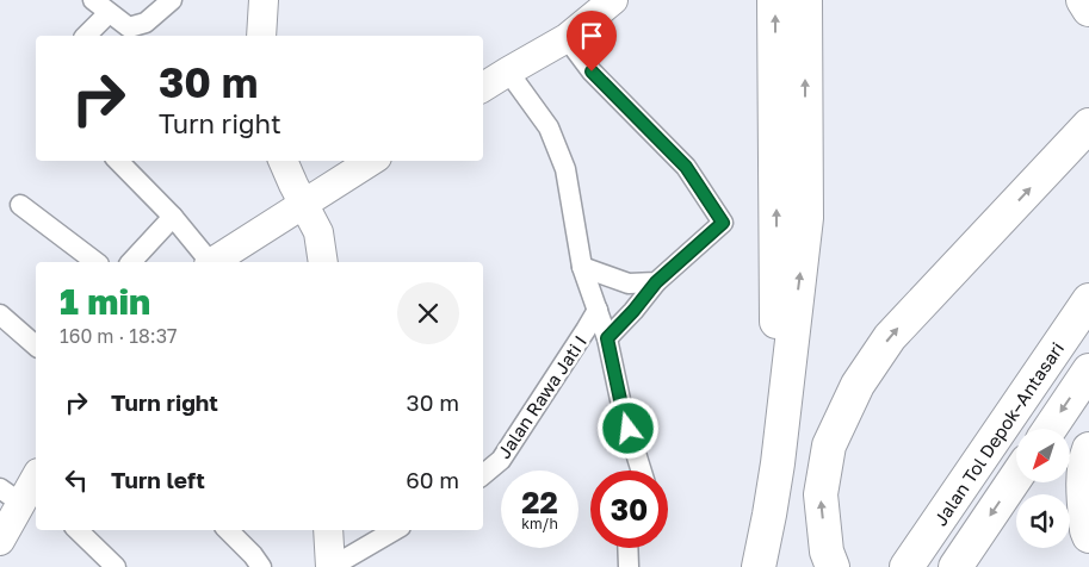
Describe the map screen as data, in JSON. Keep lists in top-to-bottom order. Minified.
{"streets":{"highway":["Jalan Tol Depok–Antasari"],"street":["Jalan Rawa Jati I"]},"north":"bottom left","page":{"turn":["30 m","Turn right"],"heading":["1 min","160 m · 18:37"],"list":[{"name":"Turn right","value":"30 m"},{"name":"Turn left","value":"60 m"}],"speed":"22 km/h","limit":"30"}}
